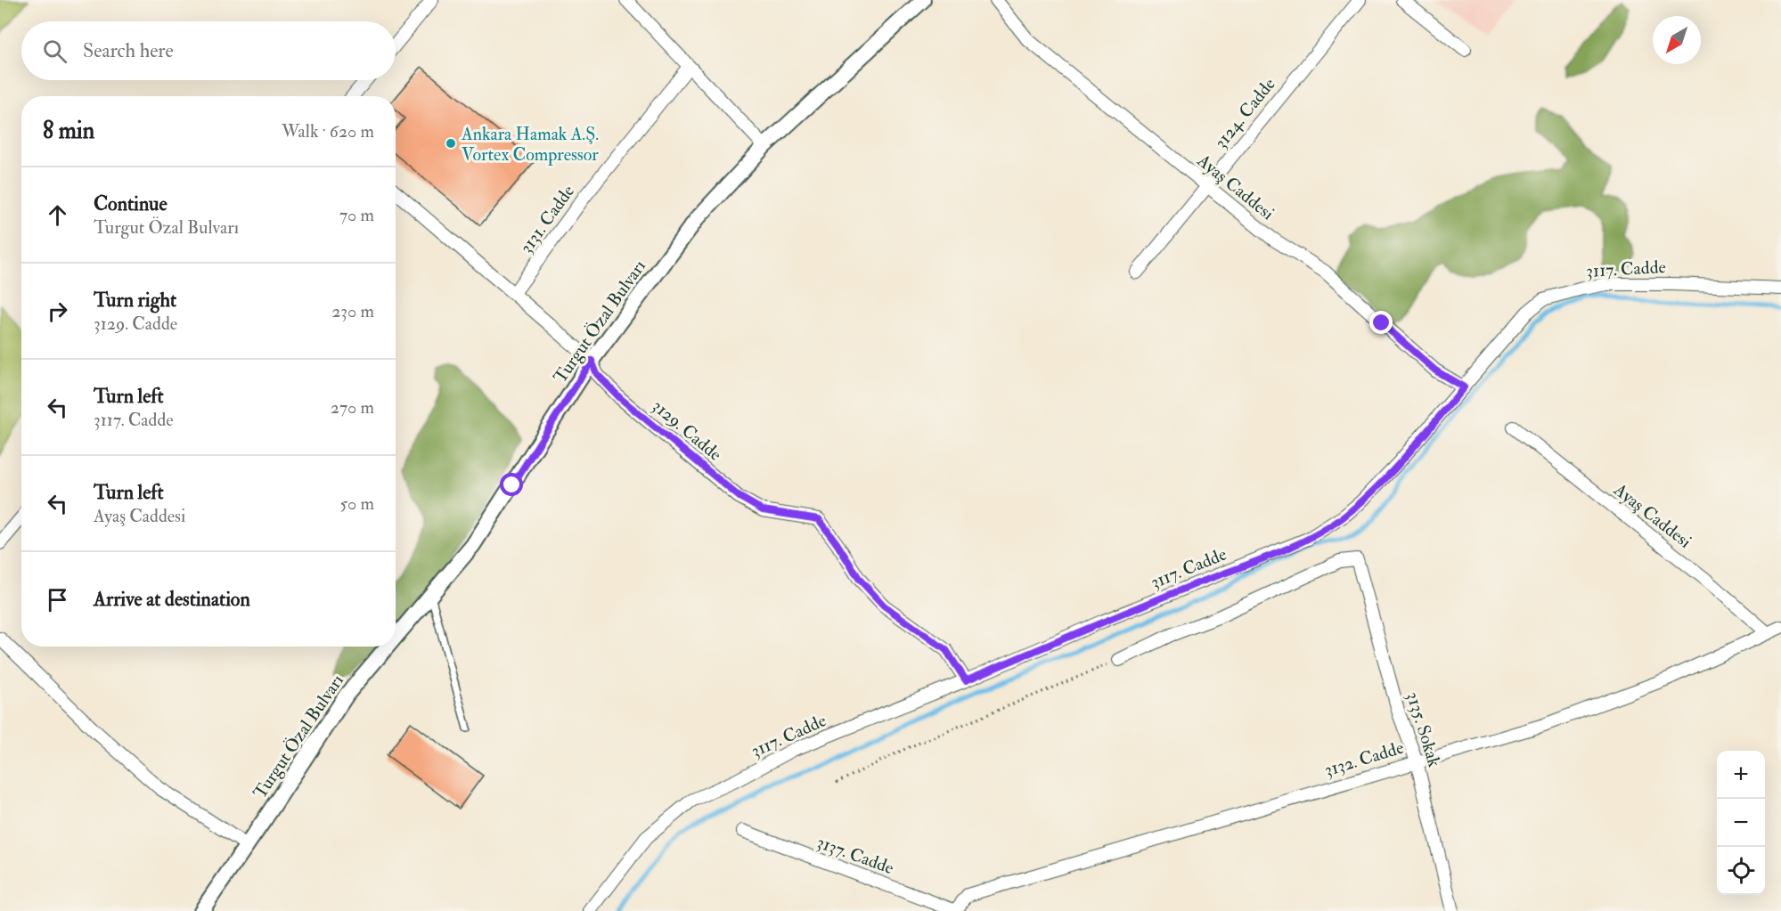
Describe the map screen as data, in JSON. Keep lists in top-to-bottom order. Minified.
{"streets":{"street":["3124. Cadde","Ayaş Caddesi","3131. Cadde","3117. Cadde","Turgut Özal Bulvarı","3129. Cadde","3135. Sokak","3132. Cadde","3137. Cadde"]},"crossings":[["3124. Cadde","Ayaş Caddesi"],["Ayaş Caddesi","3117. Cadde"],["Ayaş Caddesi","3132. Cadde"],["3131. Cadde","3129. Cadde"],["3117. Cadde","3129. Cadde"],["Turgut Özal Bulvarı","3129. Cadde"],["3135. Sokak","3132. Cadde"],["3132. Cadde","3137. Cadde"]],"places":["Ankara Hamak A.Ş. Vortex Compressor"],"north":"bottom left","page":{"search":"Search here","heading":["8 min","Walk · 620 m"],"list":[["Continue","Turgut Özal Bulvarı","70 m"],["Turn right","3129. Cadde","230 m"],["Turn left","3117. Cadde","270 m"],["Turn left","Ayaş Caddesi","50 m"],"Arrive at destination"],"map_buttons":["+","−"]}}
